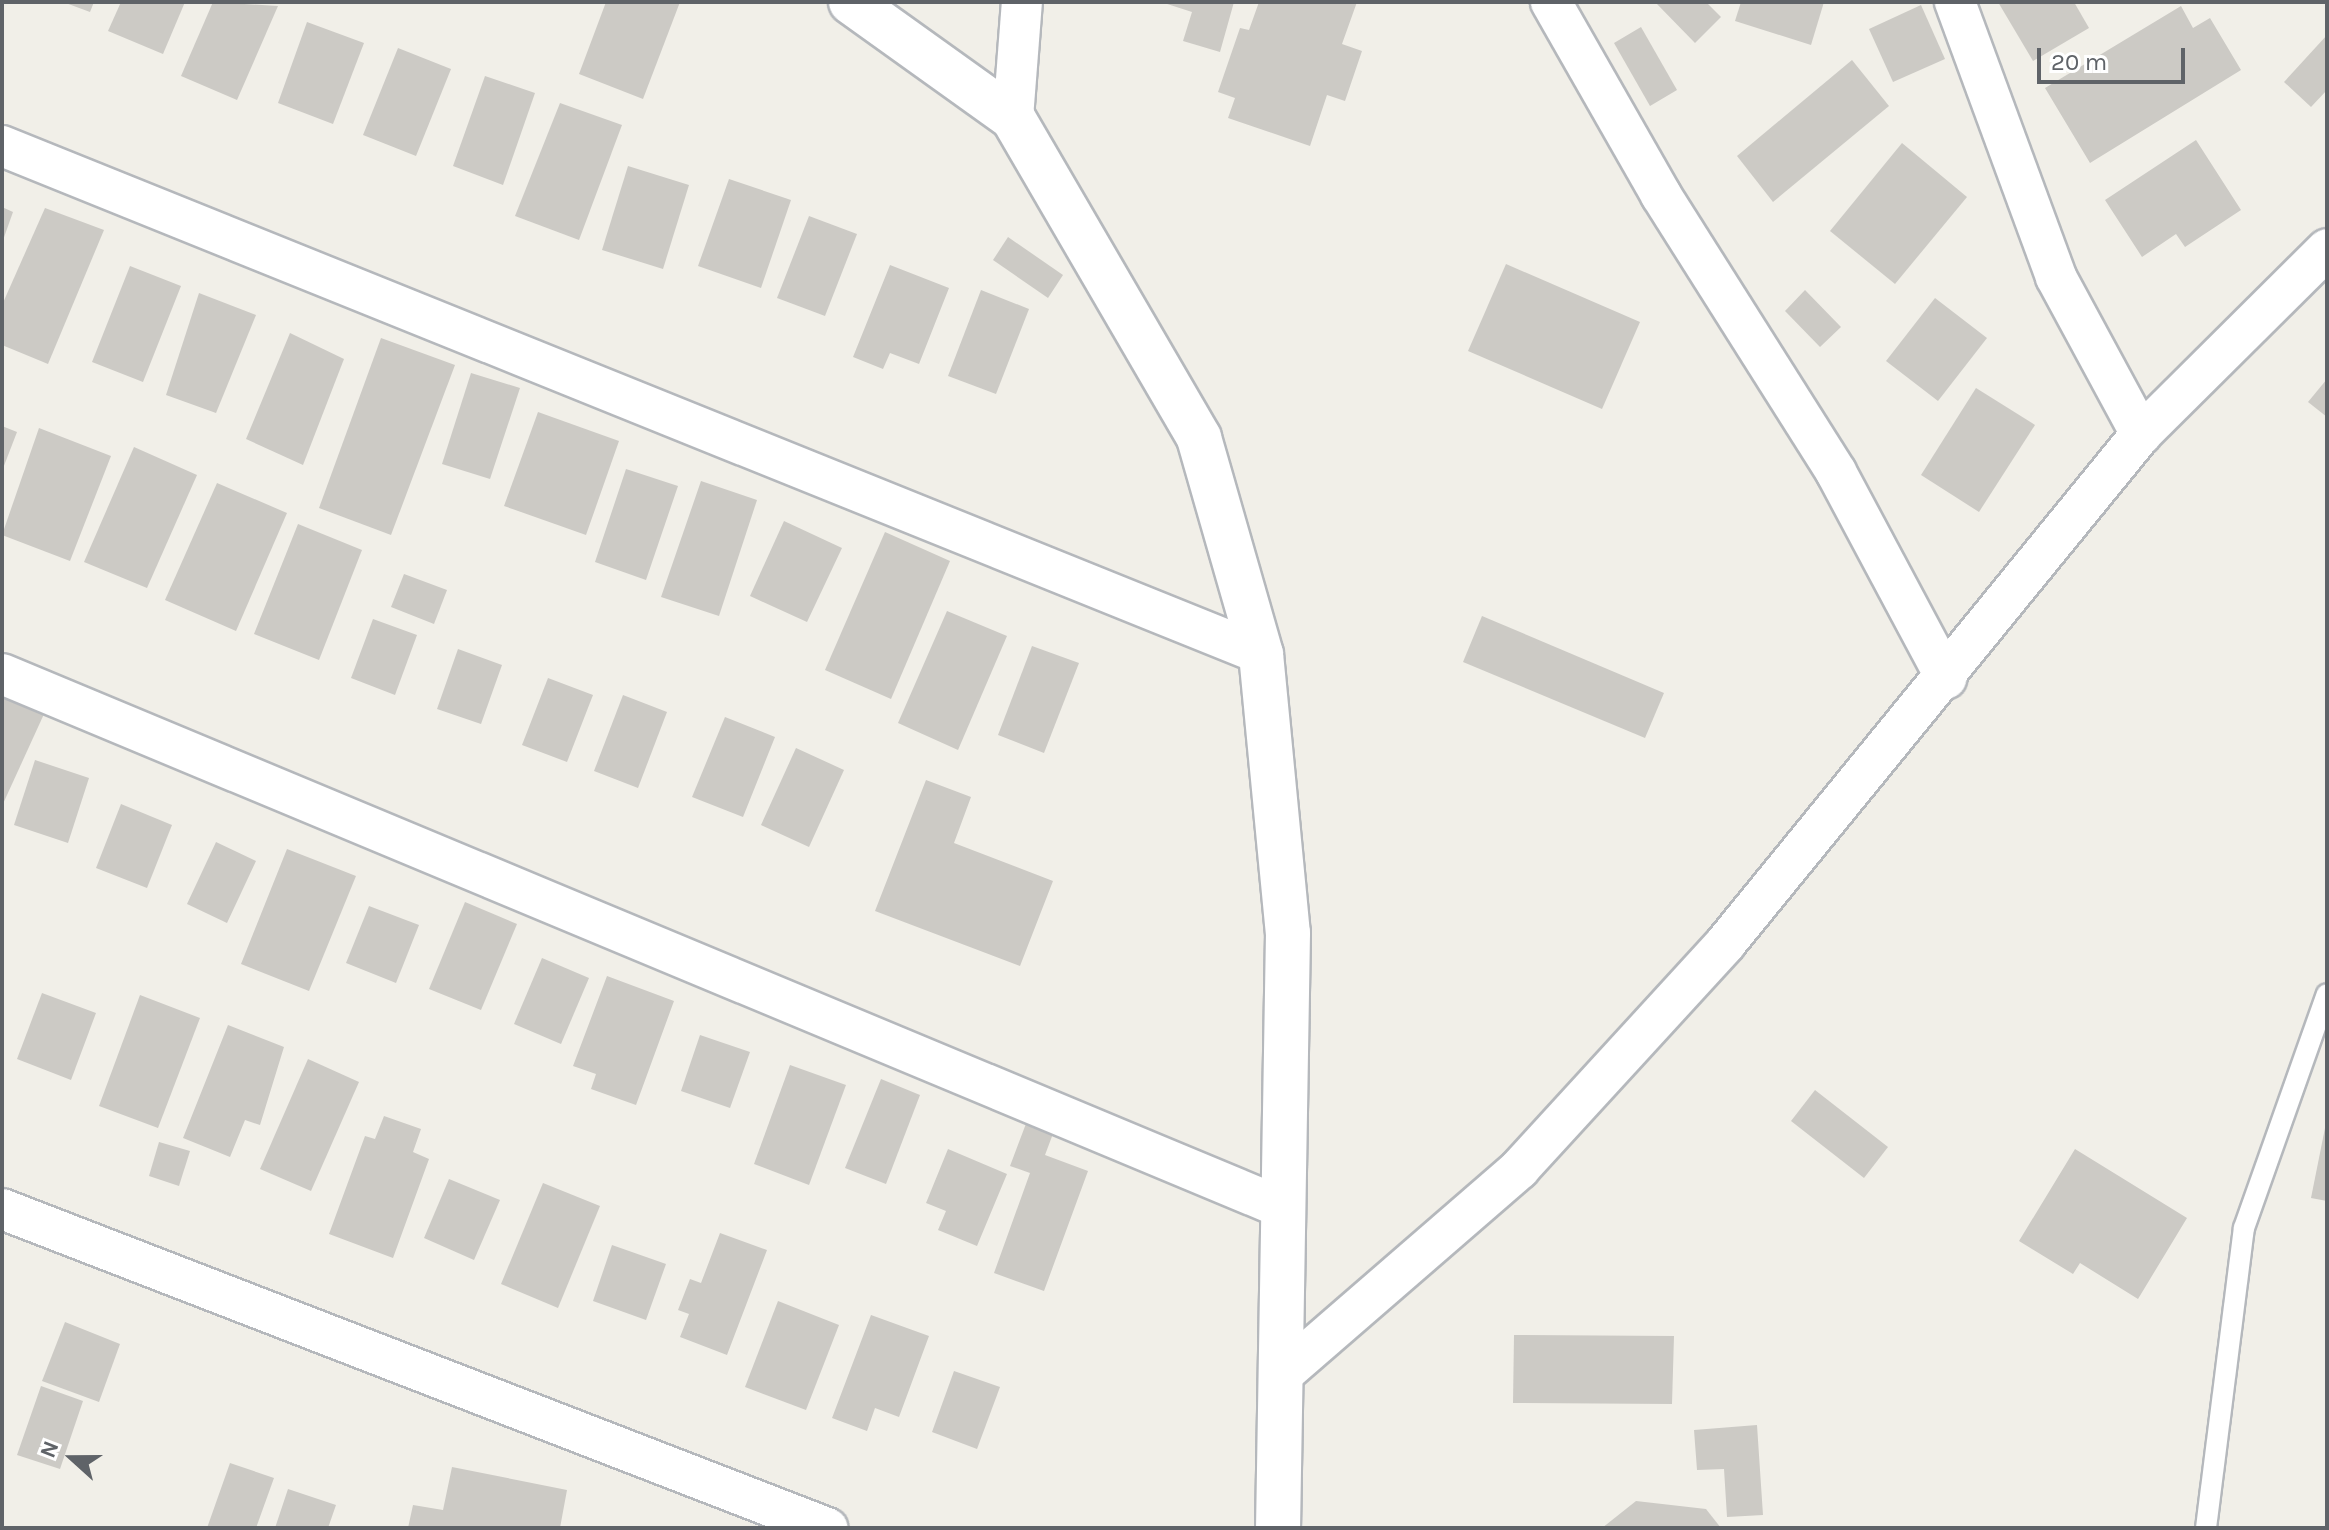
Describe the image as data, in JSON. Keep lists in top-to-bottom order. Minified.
{"scale_bar":"20 m","north":"left"}
